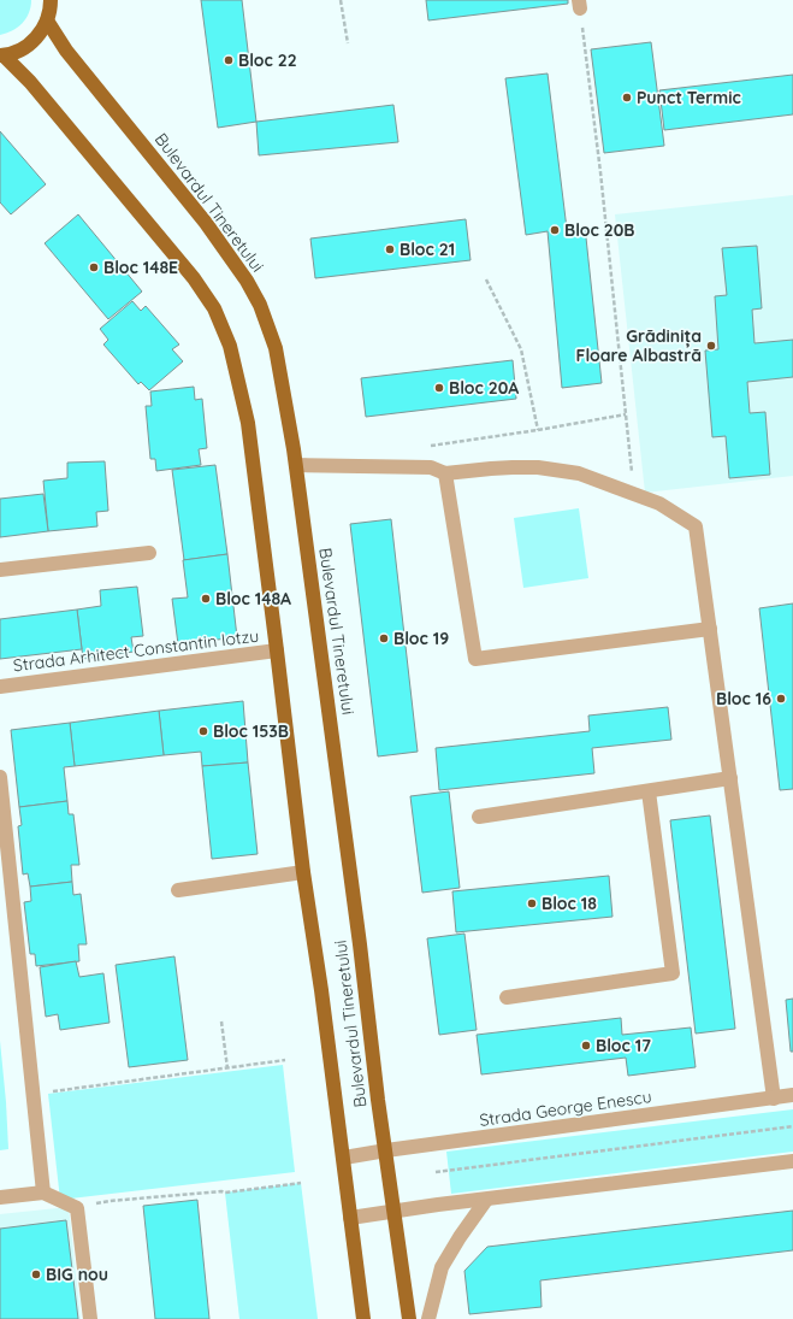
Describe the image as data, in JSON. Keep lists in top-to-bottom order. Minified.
{"streets":{"main road":["Bulevardul Tineretului"],"street":["Strada Arhitect Constantin Iotzu","Strada George Enescu"]},"crossings":[["Bulevardul Tineretului","Strada Arhitect Constantin Iotzu"],["Bulevardul Tineretului","Strada George Enescu"]],"places":["Bloc 22","Punct Termic","Bloc 20B","Bloc 21","Bloc 148E","Grădinița Floare Albastră","Bloc 20A","Bloc 148A","Bloc 19","Bloc 16","Bloc 153B","Bloc 18","Bloc 17","BIG nou"]}
